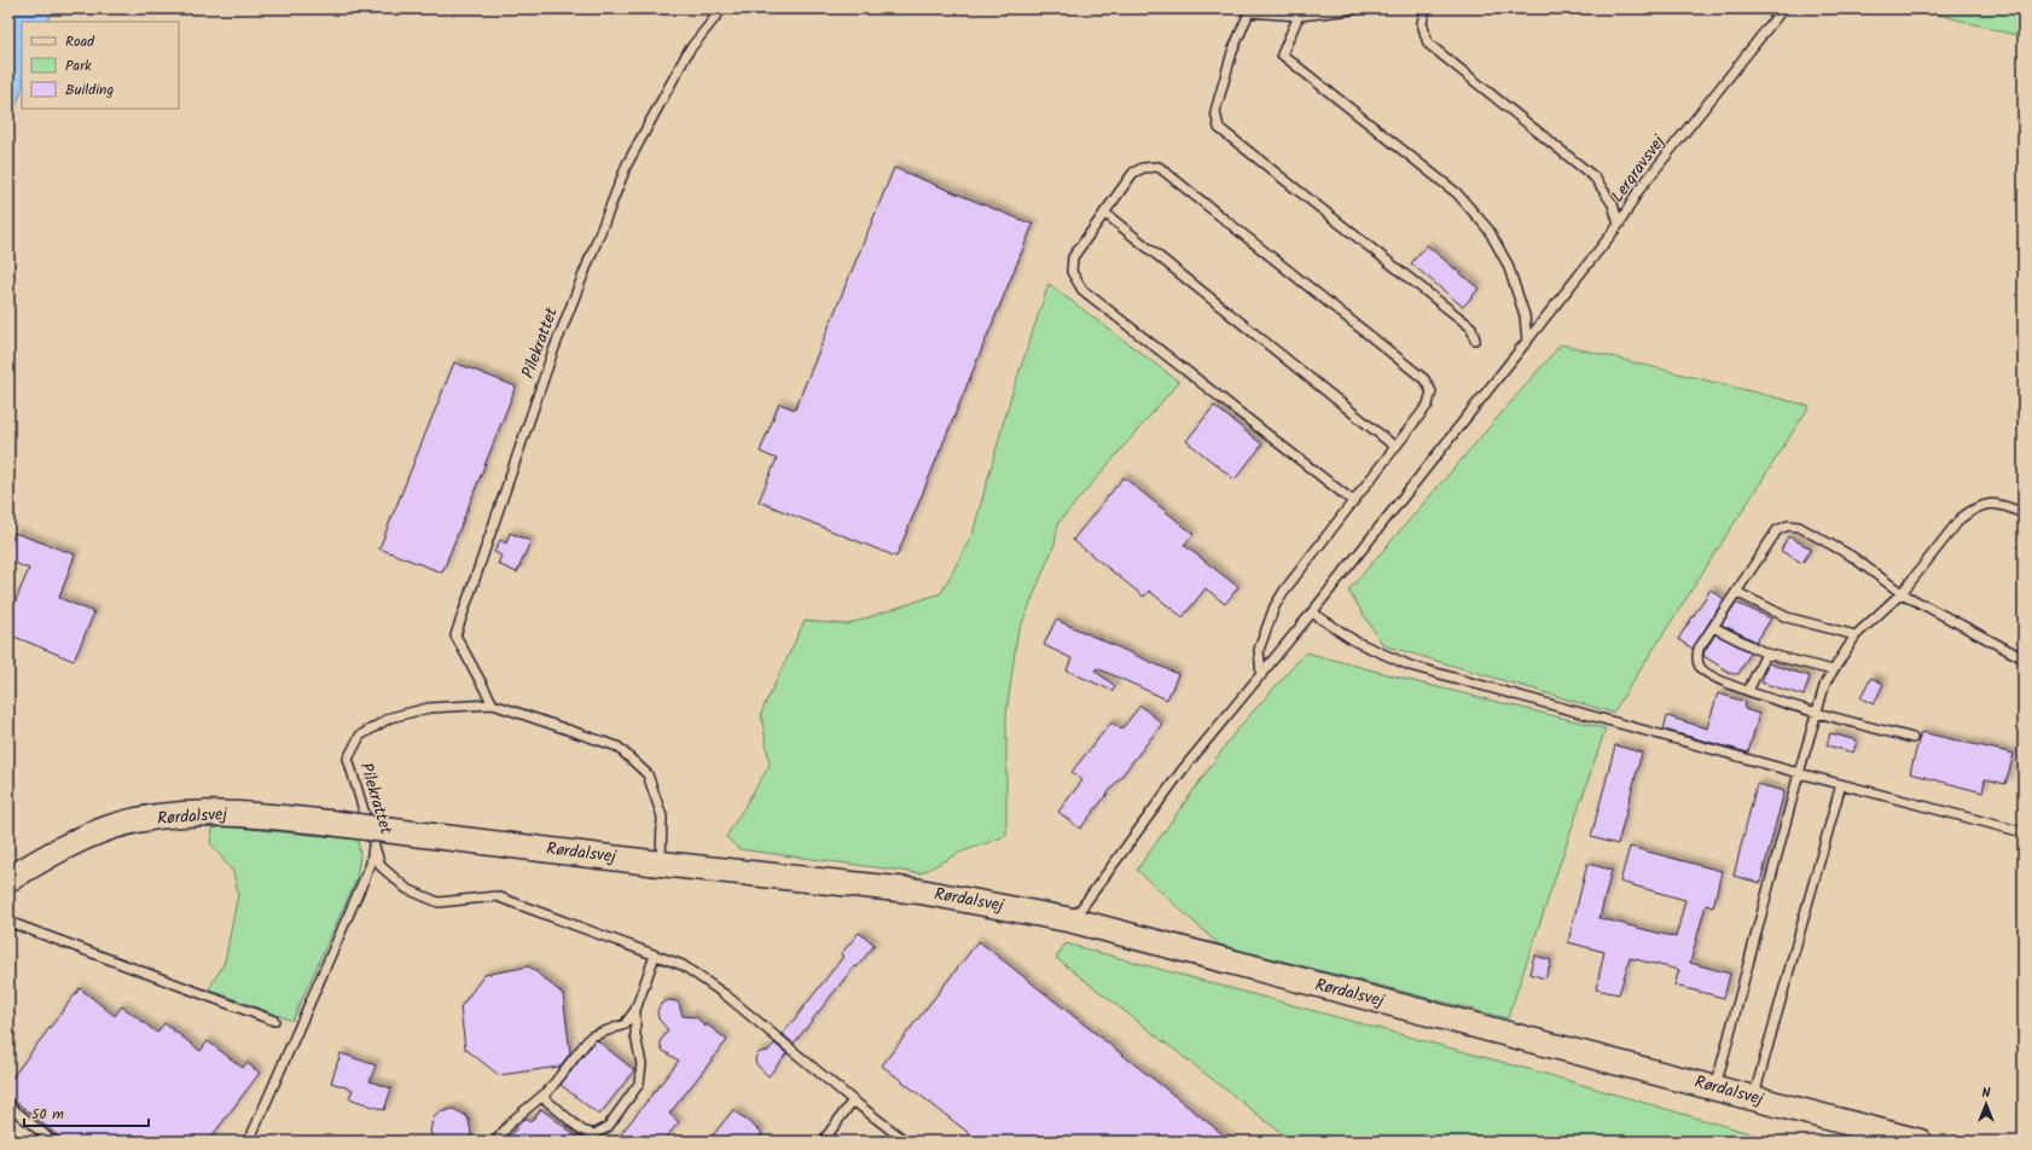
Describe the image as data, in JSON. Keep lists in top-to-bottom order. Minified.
{"streets":{"street":["Rørdalsvej"],"lane":["Lergravsvej","Pilekrattet"]},"crossings":[["Pilekrattet","Rørdalsvej"]],"legend":["Road","Park","Building"],"scale_bar":"50 m","north":"top"}
